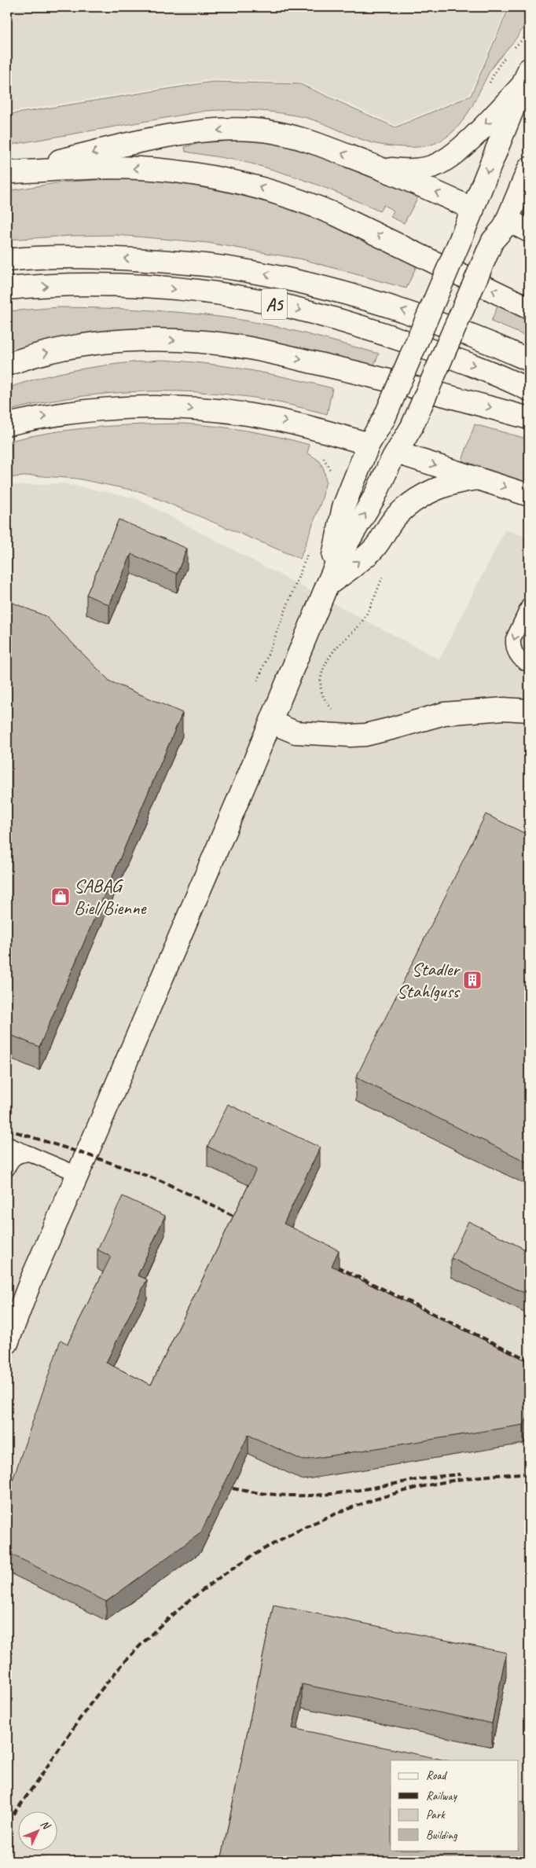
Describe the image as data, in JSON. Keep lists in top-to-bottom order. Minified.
{"streets":{"main road":["A5"]},"places":{"shop":["SABAG Biel/Bienne"],"building":["Stadler Stahlguss"]},"legend":["Road","Railway","Park","Building"],"north":"top right"}
